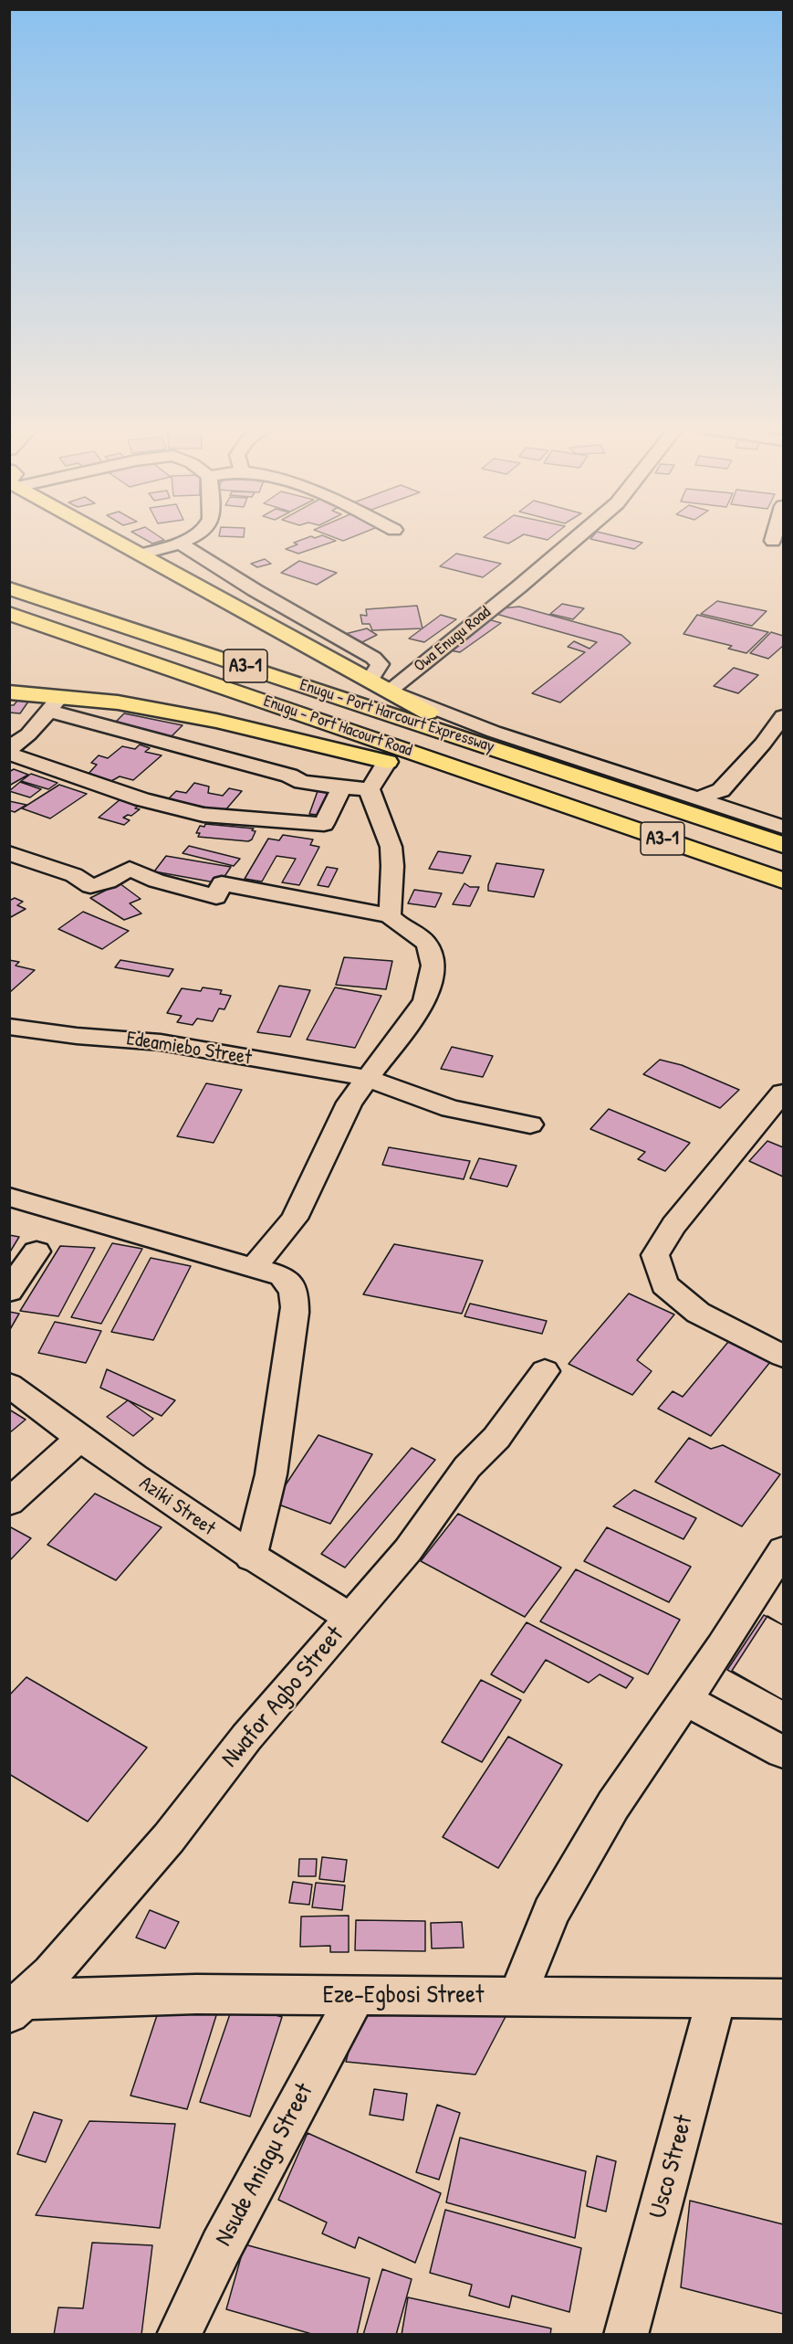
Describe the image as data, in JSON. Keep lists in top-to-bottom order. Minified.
{"streets":{"main road":["A3-1","Enugu - Port Harcourt Expressway","Enugu - Port Hacourt Road"],"street":["Owa Enugu Road","Edeamiebo Street","Aziki Street","Nwafor Agbo Street","Eze-Egbosi Street","Nsude Aniagu Street","Usco Street"]},"crossings":[["A3-1","Enugu - Port Hacourt Road"],["Aziki Street","Nwafor Agbo Street"],["Nwafor Agbo Street","Eze-Egbosi Street"],["Eze-Egbosi Street","Nsude Aniagu Street"],["Eze-Egbosi Street","Usco Street"]]}
